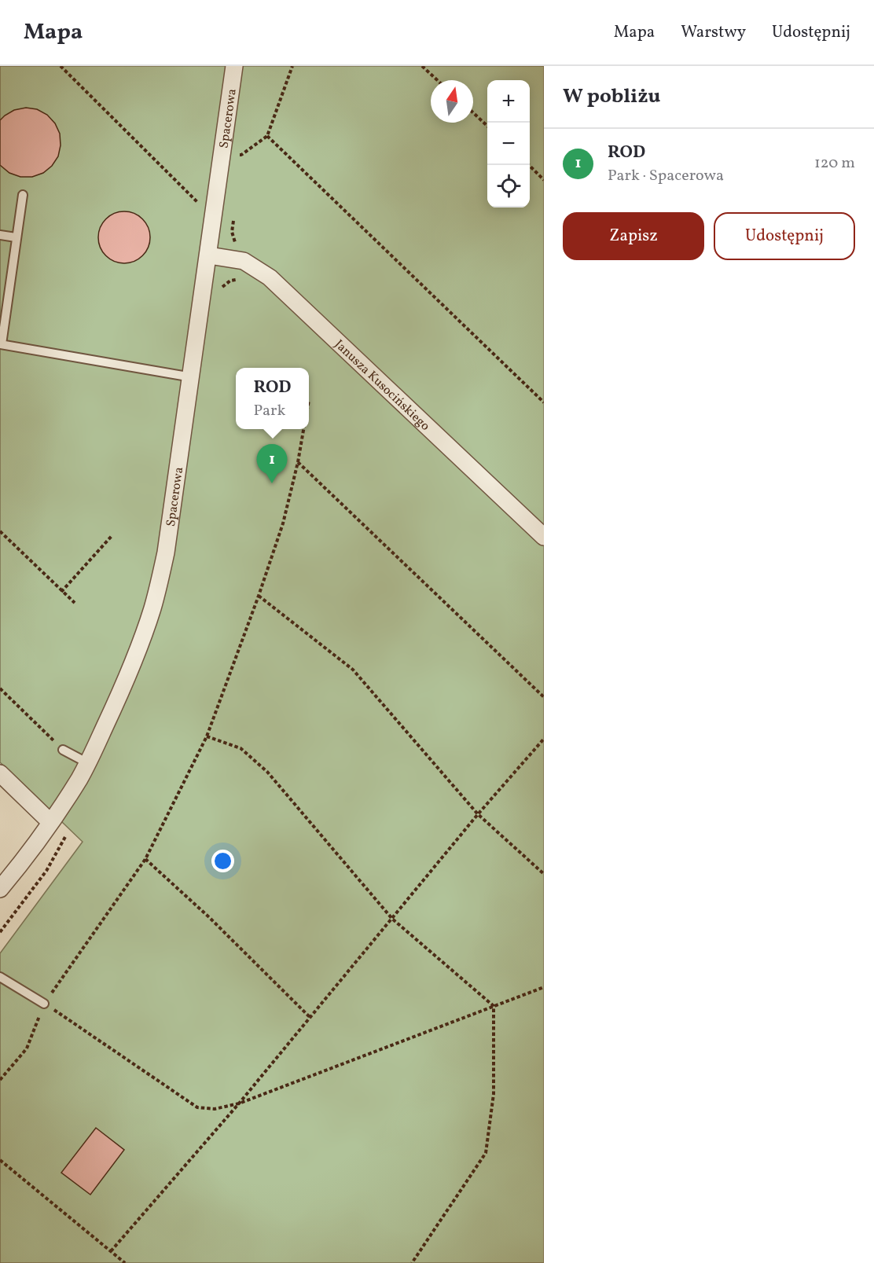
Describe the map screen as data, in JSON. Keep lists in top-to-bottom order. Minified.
{"streets":{"street":["Spacerowa","Janusza Kusocińskiego"]},"crossings":[["Spacerowa","Janusza Kusocińskiego"]],"north":"top","page":{"header":"Mapa","nav":["Mapa","Warstwy","Udostępnij"],"heading":"W pobliżu","map_buttons":["+","−"],"list":[{"mark":"1","name":"ROD","note":"Park · Spacerowa","value":"120 m"}],"buttons":["Zapisz","Udostępnij"],"popup":["ROD","Park"],"pins":"1"}}
